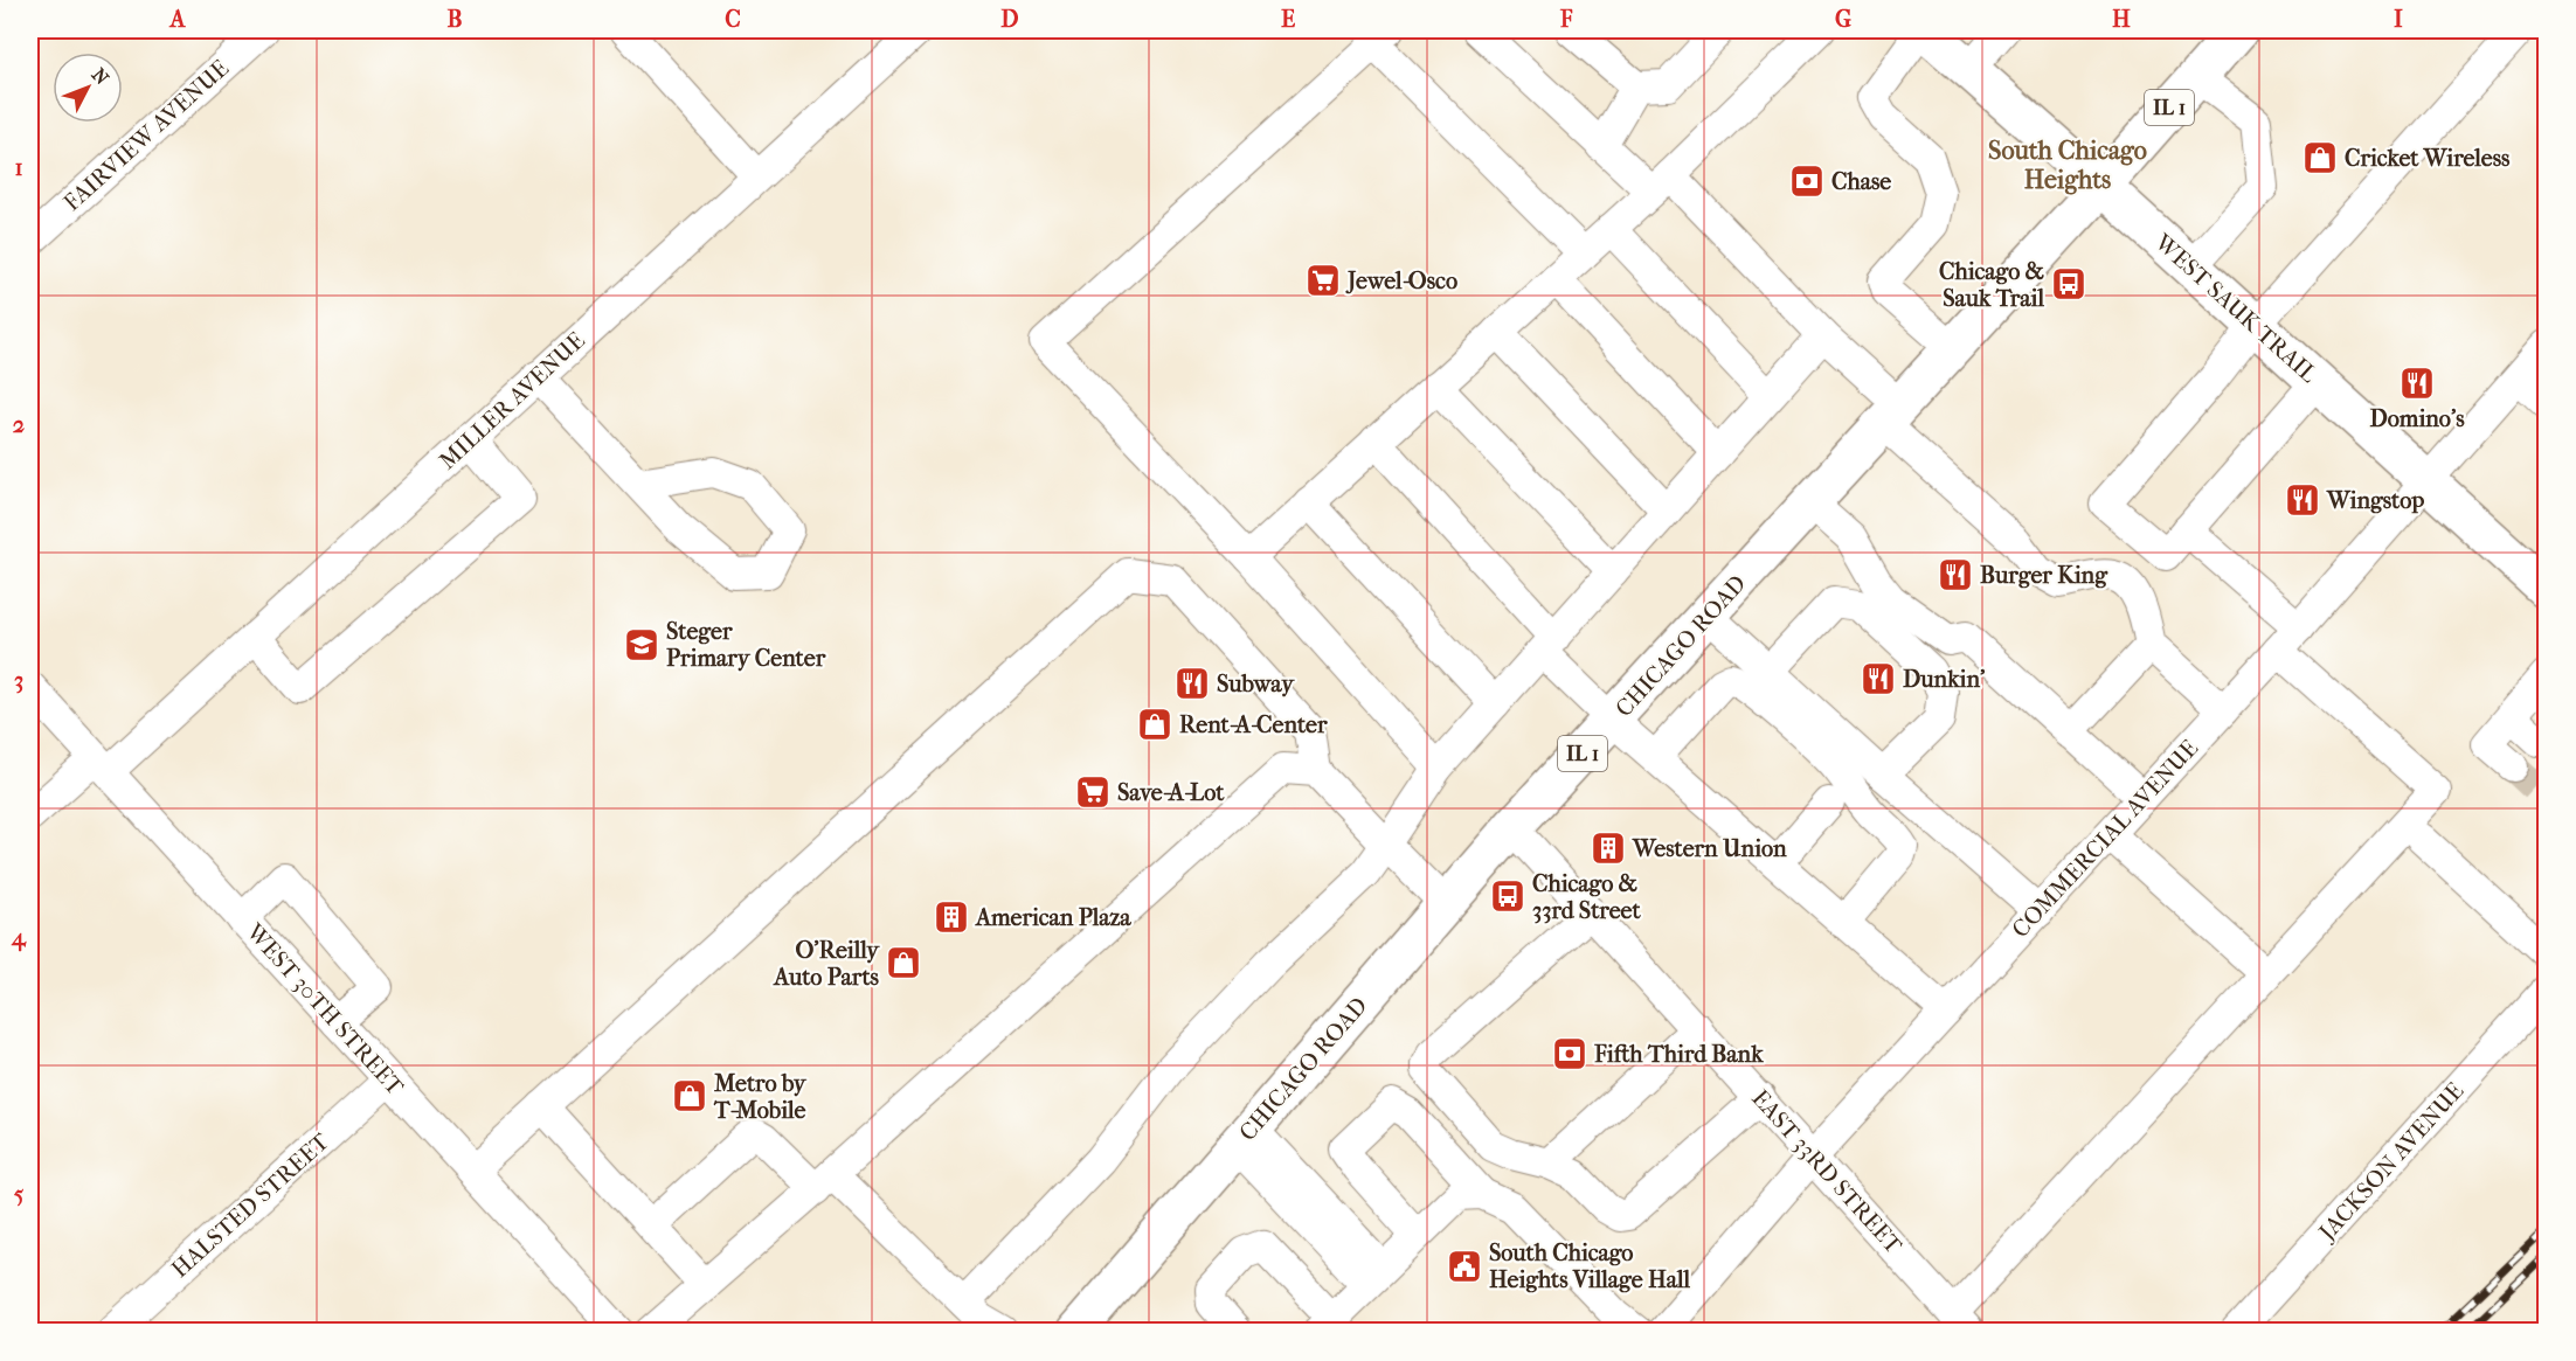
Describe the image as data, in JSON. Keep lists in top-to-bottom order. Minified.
{"streets":{"main road":["IL 1","WEST SAUK TRAIL","CHICAGO ROAD"],"street":["FAIRVIEW AVENUE","MILLER AVENUE","COMMERCIAL AVENUE","WEST 30TH STREET","JACKSON AVENUE","EAST 33RD STREET","HALSTED STREET"]},"crossings":[["WEST SAUK TRAIL","CHICAGO ROAD"],["WEST SAUK TRAIL","COMMERCIAL AVENUE"],["MILLER AVENUE","WEST 30TH STREET"],["CHICAGO ROAD","EAST 33RD STREET"],["COMMERCIAL AVENUE","EAST 33RD STREET"],["WEST 30TH STREET","HALSTED STREET"]],"districts":["South Chicago Heights"],"places":{"shop":["Cricket Wireless","Rent-A-Center","O'Reilly Auto Parts","Metro by T-Mobile"],"bank":["Chase","Fifth Third Bank"],"supermarket":["Jewel-Osco","Save-A-Lot"],"bus stop":["Chicago & Sauk Trail","Chicago & 33rd Street"],"restaurant":["Domino's","Wingstop","Burger King","Dunkin'","Subway"],"school or university":["Steger Primary Center"],"building":["Western Union","American Plaza"],"public building":["South Chicago Heights Village Hall"]},"north":"top right","grid":{"columns":["A","B","C","D","E","F","G","H","I"],"rows":["1","2","3","4","5"]}}
